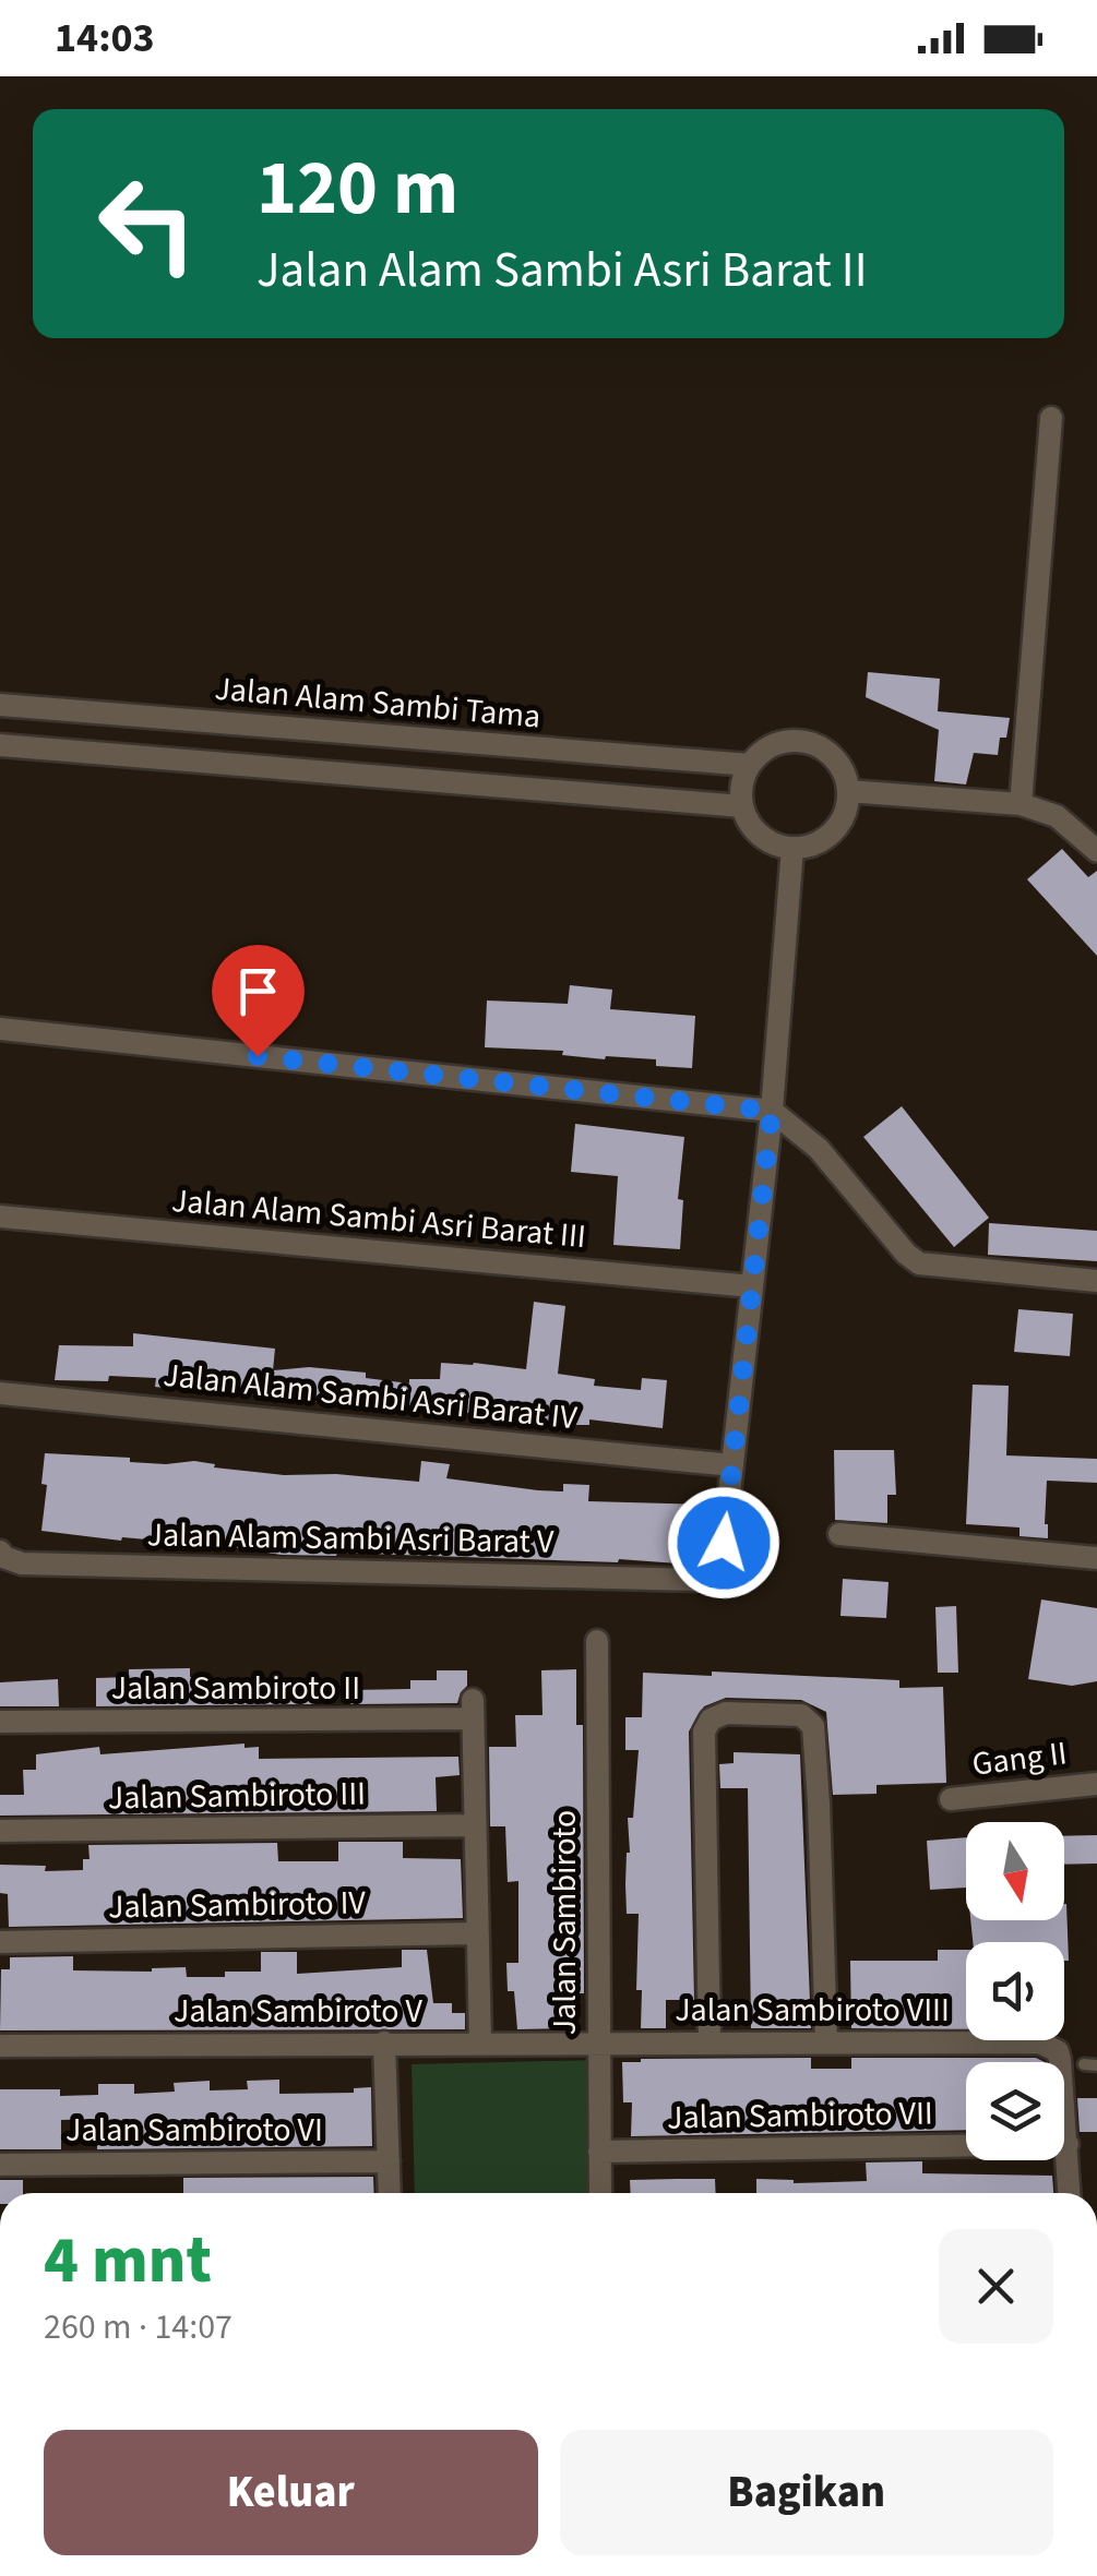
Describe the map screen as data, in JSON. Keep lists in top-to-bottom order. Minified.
{"streets":{"street":["Jalan Alam Sambi Tama","Jalan Alam Sambi Asri Barat III","Jalan Alam Sambi Asri Barat IV","Jalan Alam Sambi Asri Barat V","Jalan Sambiroto II","Gang II","Jalan Sambiroto III","Jalan Sambiroto IV","Jalan Sambiroto","Jalan Sambiroto VIII","Jalan Sambiroto V","Jalan Sambiroto VII","Jalan Sambiroto VI"]},"crossings":[["Jalan Alam Sambi Asri Barat IV","Jalan Alam Sambi Asri Barat V"],["Jalan Sambiroto II","Jalan Sambiroto III"],["Jalan Sambiroto II","Jalan Sambiroto IV"],["Jalan Sambiroto II","Jalan Sambiroto V"],["Jalan Sambiroto","Jalan Sambiroto VIII"],["Jalan Sambiroto","Jalan Sambiroto V"],["Jalan Sambiroto","Jalan Sambiroto VII"],["Jalan Sambiroto VIII","Jalan Sambiroto V"],["Jalan Sambiroto VIII","Jalan Sambiroto VII"]],"north":"bottom","page":{"status":"14:03","turn":["120 m","Jalan Alam Sambi Asri Barat II"],"heading":["4 mnt","260 m · 14:07"],"buttons":["Keluar","Bagikan"]}}
